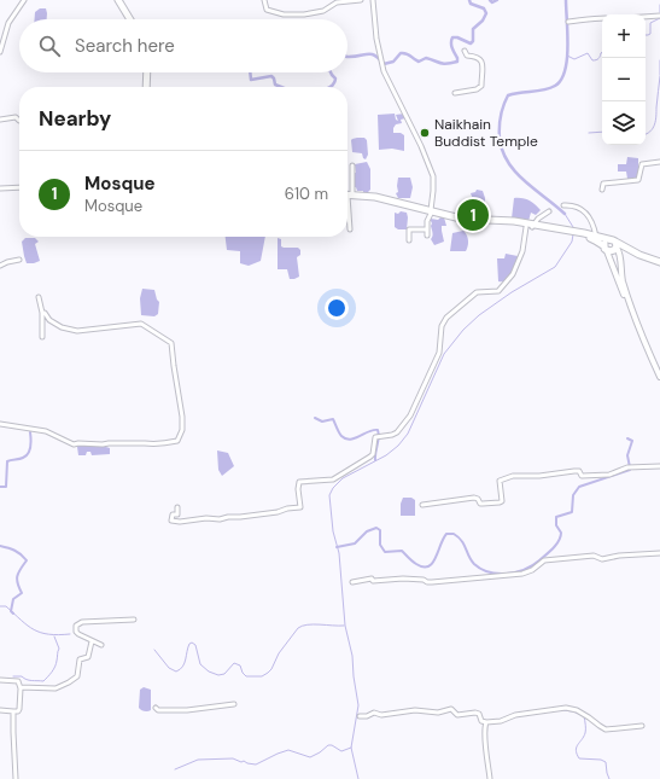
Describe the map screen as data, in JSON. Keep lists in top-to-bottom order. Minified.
{"places":["Naikhain Buddist Temple"],"page":{"map_buttons":["+","−"],"search":"Search here","heading":"Nearby","list":[{"mark":"1","name":"Mosque","note":"Mosque","value":"610 m"}],"pins":"1"}}
